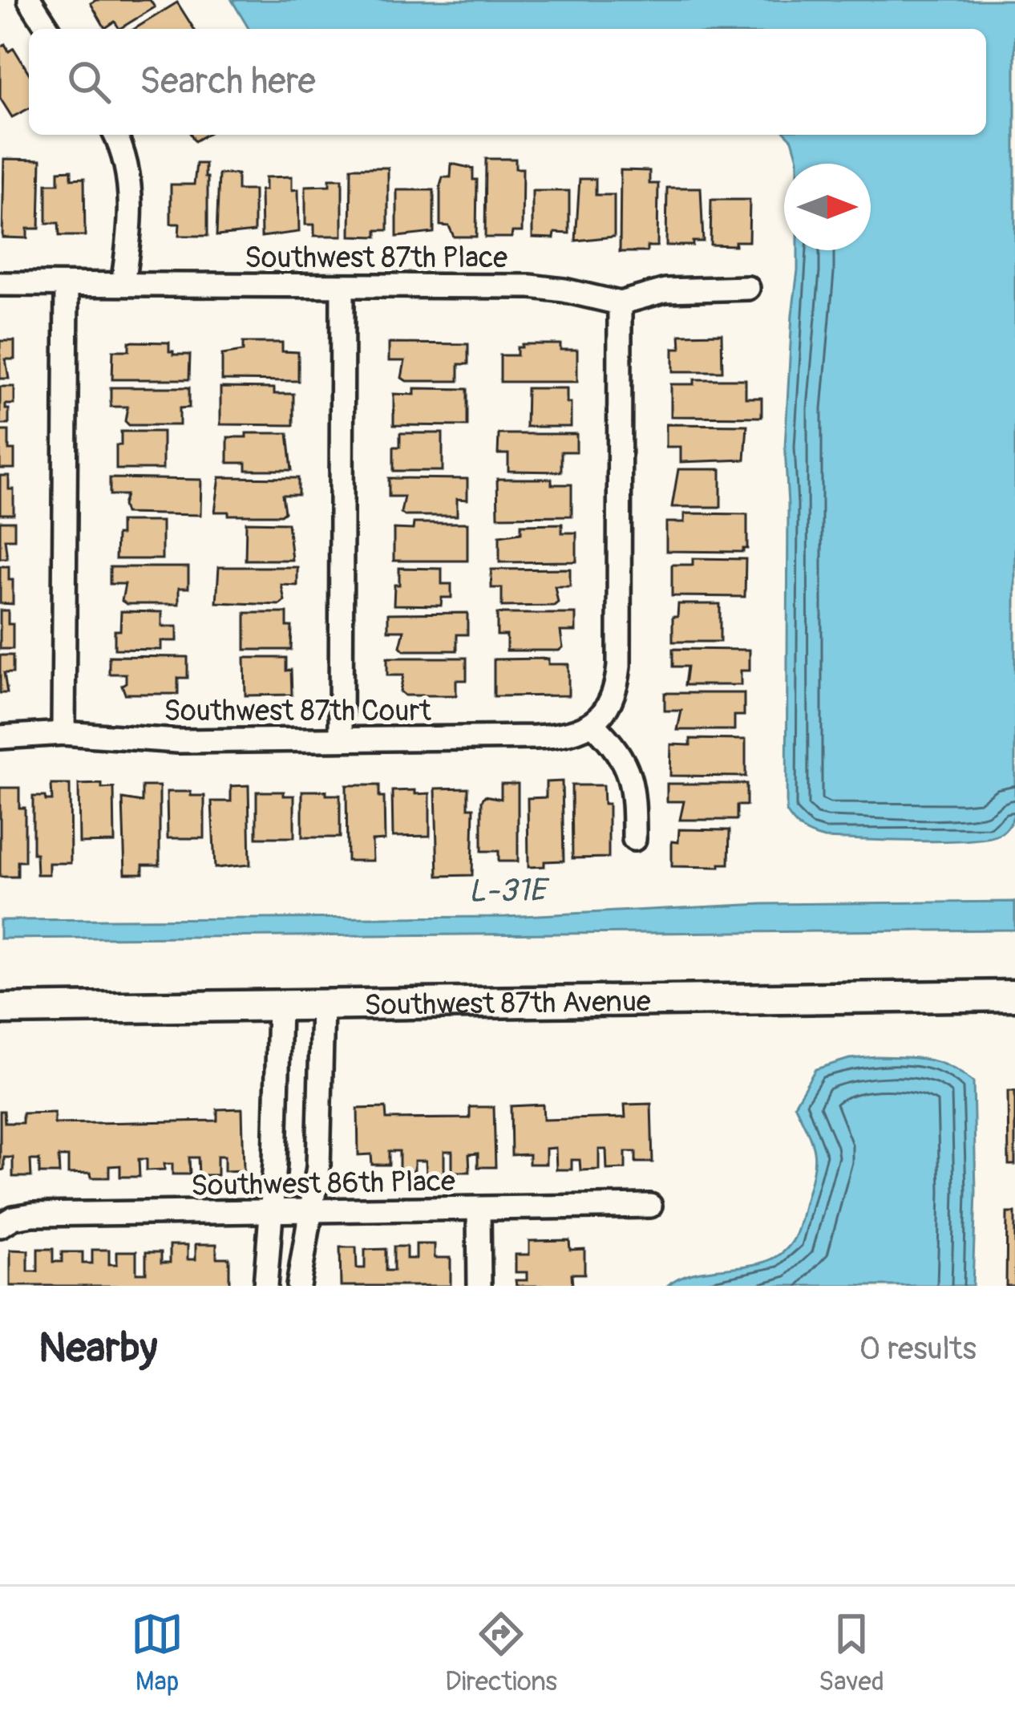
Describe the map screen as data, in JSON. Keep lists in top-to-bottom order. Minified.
{"streets":{"street":["Southwest 87th Place","Southwest 87th Court","Southwest 87th Avenue","Southwest 86th Place"]},"water":["L-31E"],"north":"right","page":{"search":"Search here","heading":["Nearby","0 results"],"nav":["Map","Directions","Saved"]}}
